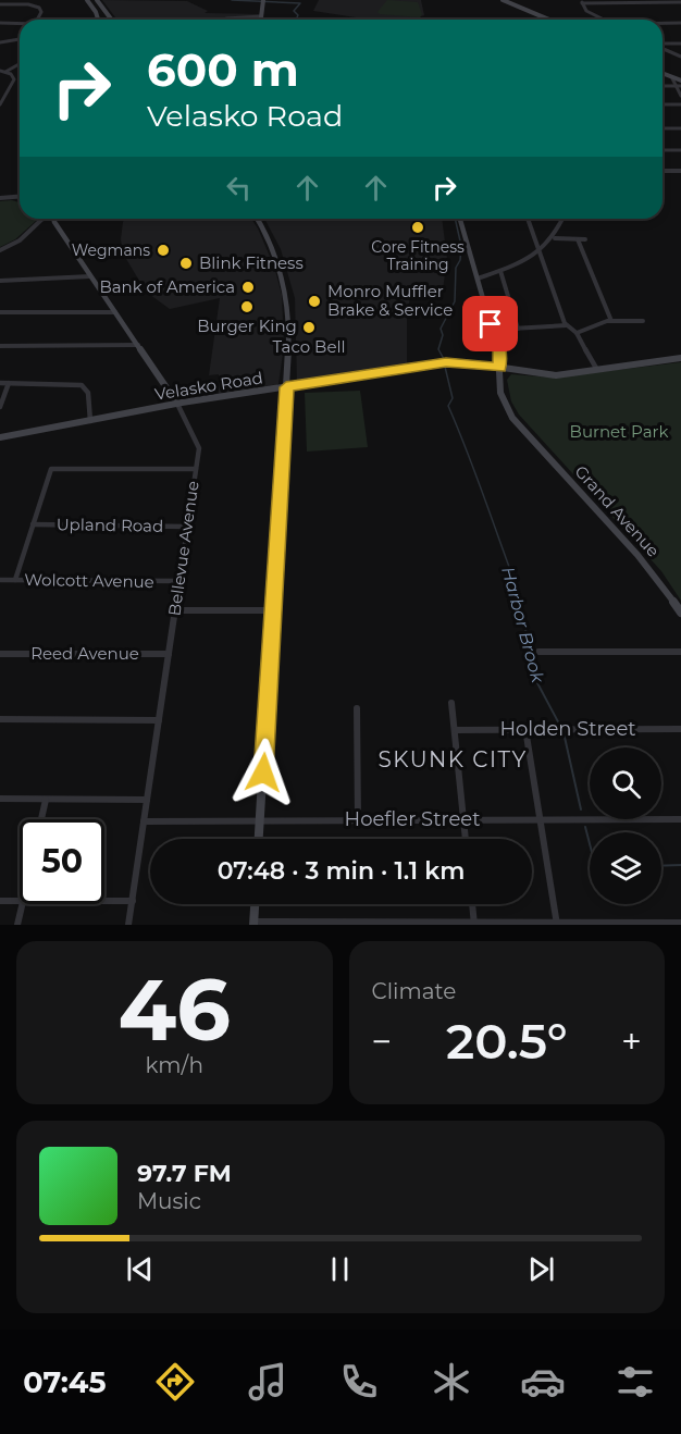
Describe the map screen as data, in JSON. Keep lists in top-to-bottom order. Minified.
{"streets":{"street":["Velasko Road","Grand Avenue","Upland Road","Bellevue Avenue","Wolcott Avenue","Reed Avenue","Holden Street","Hoefler Street"]},"crossings":[["Velasko Road","Grand Avenue"],["Velasko Road","Bellevue Avenue"],["Upland Road","Bellevue Avenue"],["Bellevue Avenue","Wolcott Avenue"],["Bellevue Avenue","Reed Avenue"],["Bellevue Avenue","Hoefler Street"]],"districts":["SKUNK CITY"],"water":["Harbor Brook"],"parks":["Burnet Park"],"places":["Core Fitness Training","Wegmans","Blink Fitness","Bank of America","Monro Muffler Brake & Service","Burger King","Taco Bell"],"page":{"turn":["600 m","Velasko Road"],"limit":"50","trip":"07:48 · 3 min · 1.1 km","tile":[["46","km/h"],"Climate"],"heat":["−","20.5°","+"],"song":["97.7 FM","Music"],"tabs":"07:45"}}
